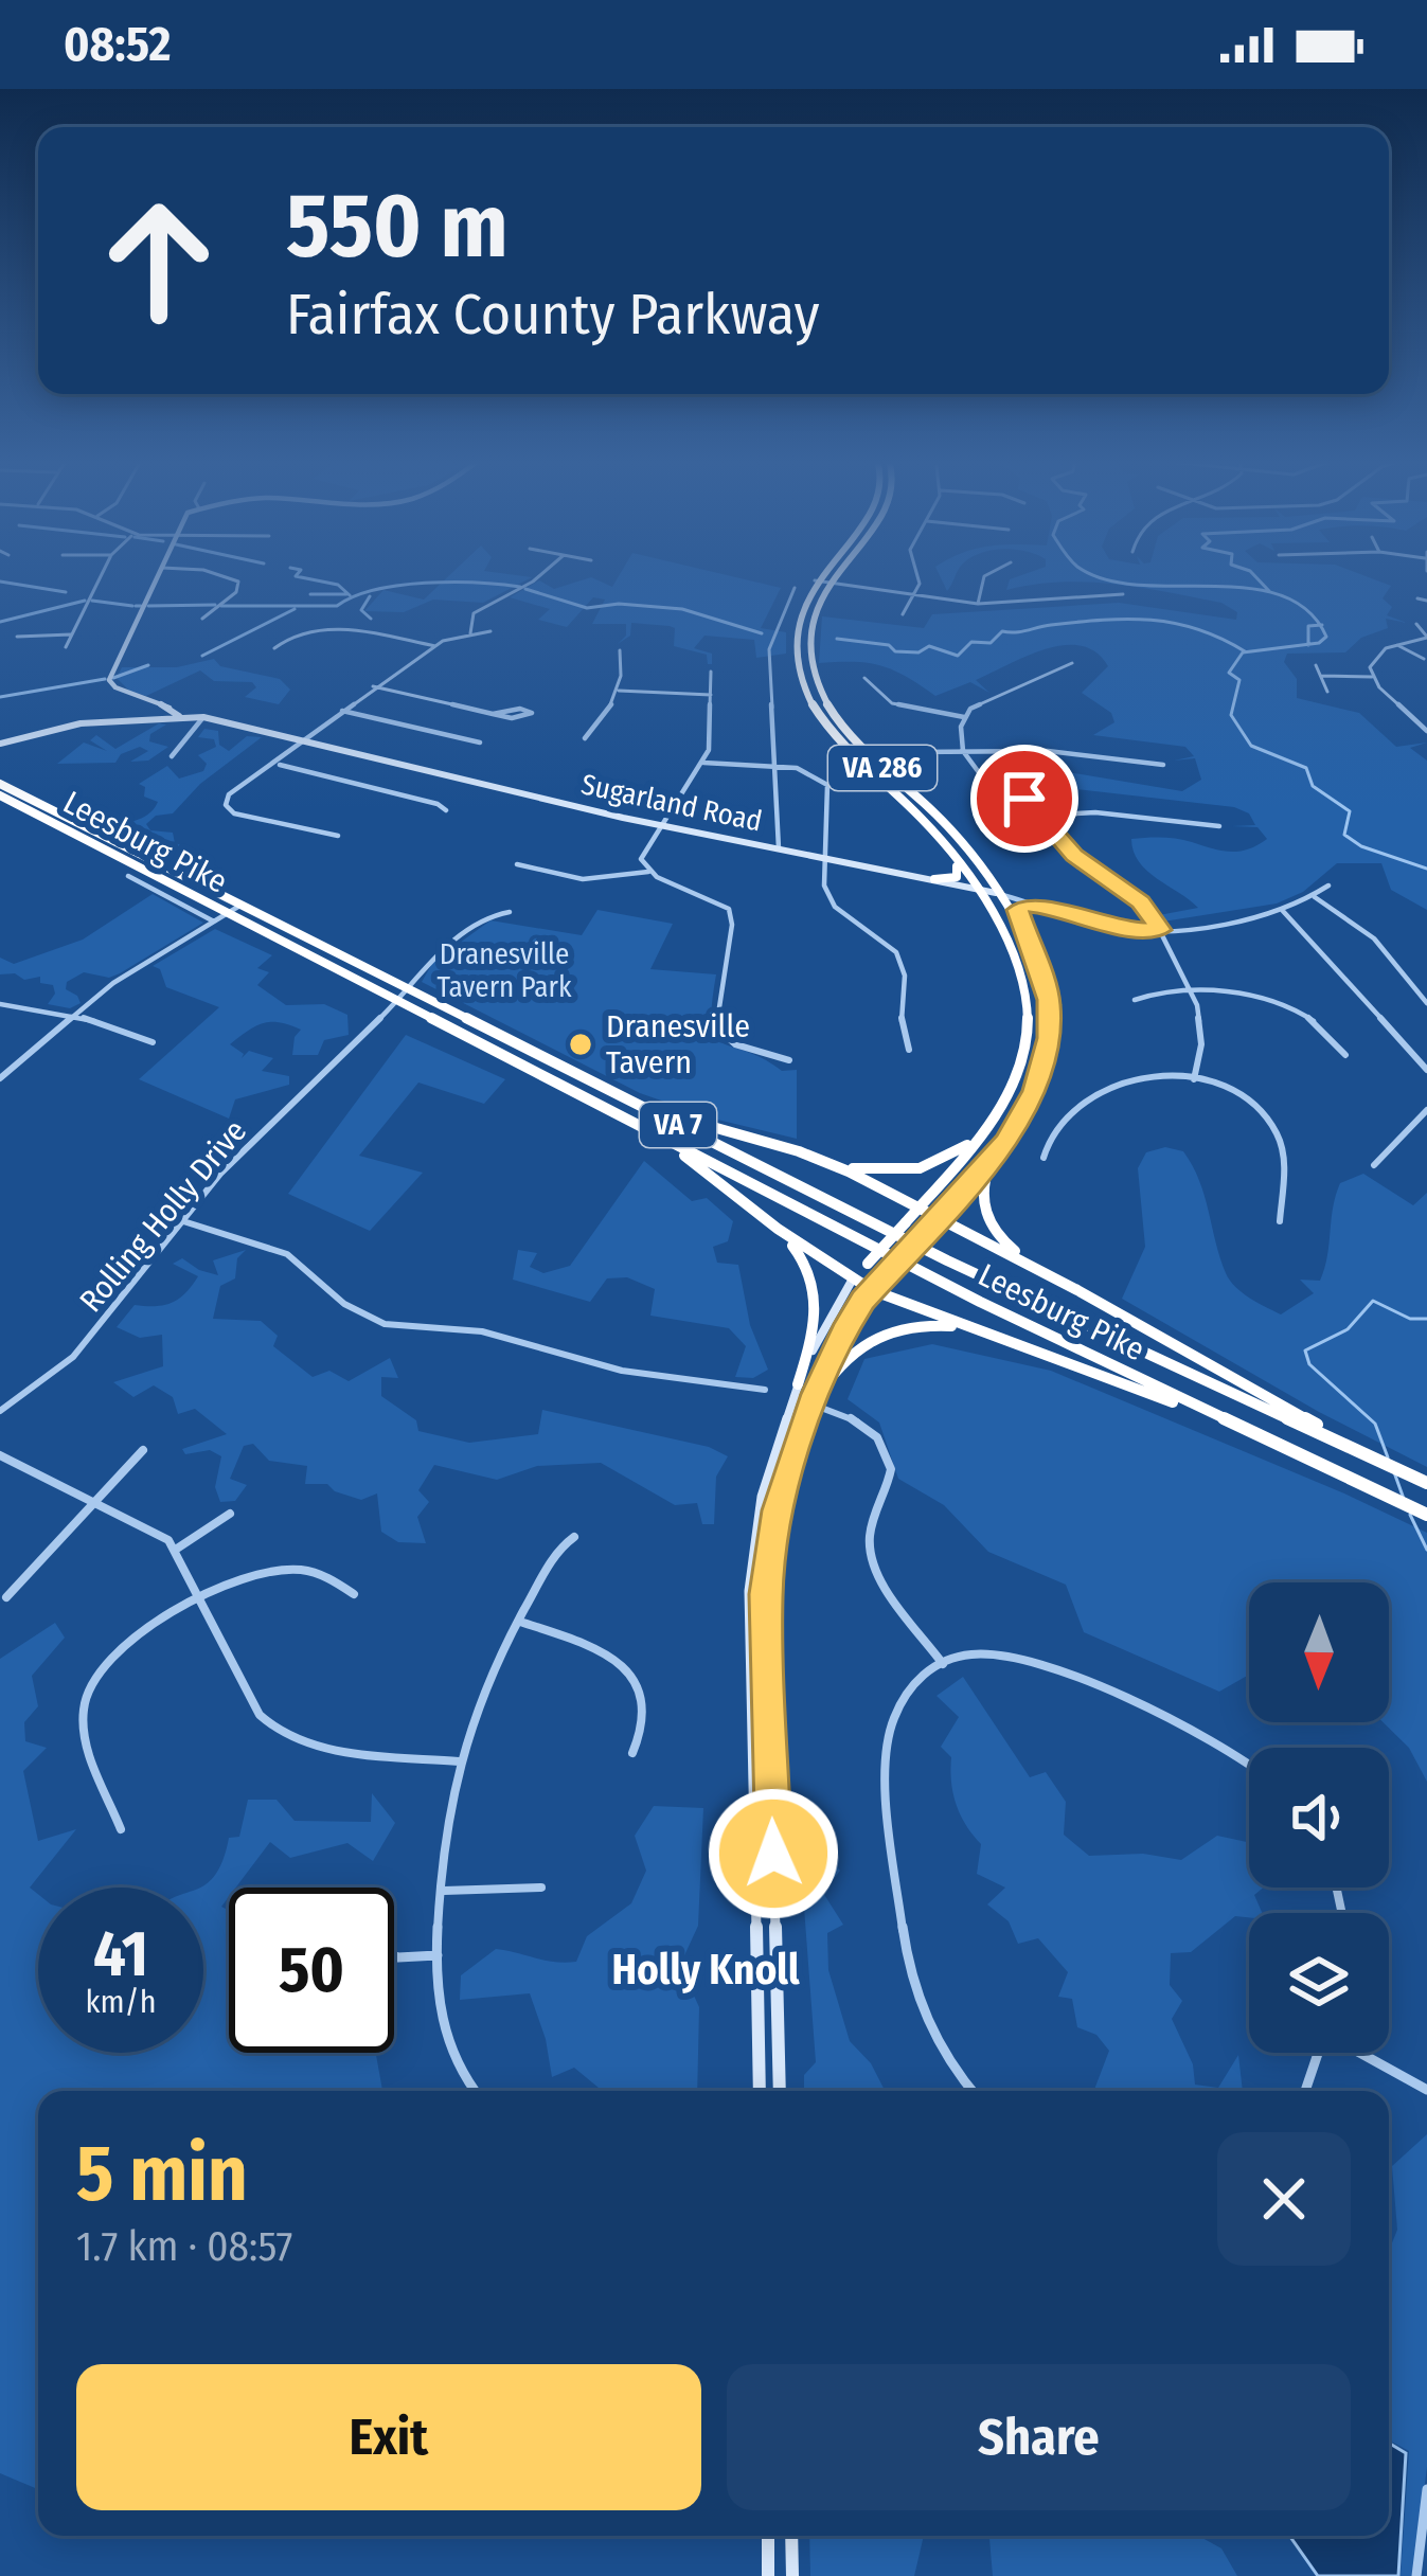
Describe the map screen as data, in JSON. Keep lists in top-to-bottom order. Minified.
{"streets":{"highway":["VA 286","Leesburg Pike","VA 7"],"street":["Sugarland Road","Rolling Holly Drive"]},"crossings":[["VA 286","Sugarland Road"],["Leesburg Pike","Rolling Holly Drive"]],"districts":["Holly Knoll"],"parks":["Dranesville Tavern Park"],"places":["Dranesville Tavern"],"north":"bottom","page":{"status":"08:52","turn":["550 m","Fairfax County Parkway"],"speed":"41 km/h","limit":"50","heading":["5 min","1.7 km · 08:57"],"buttons":["Exit","Share"]}}
